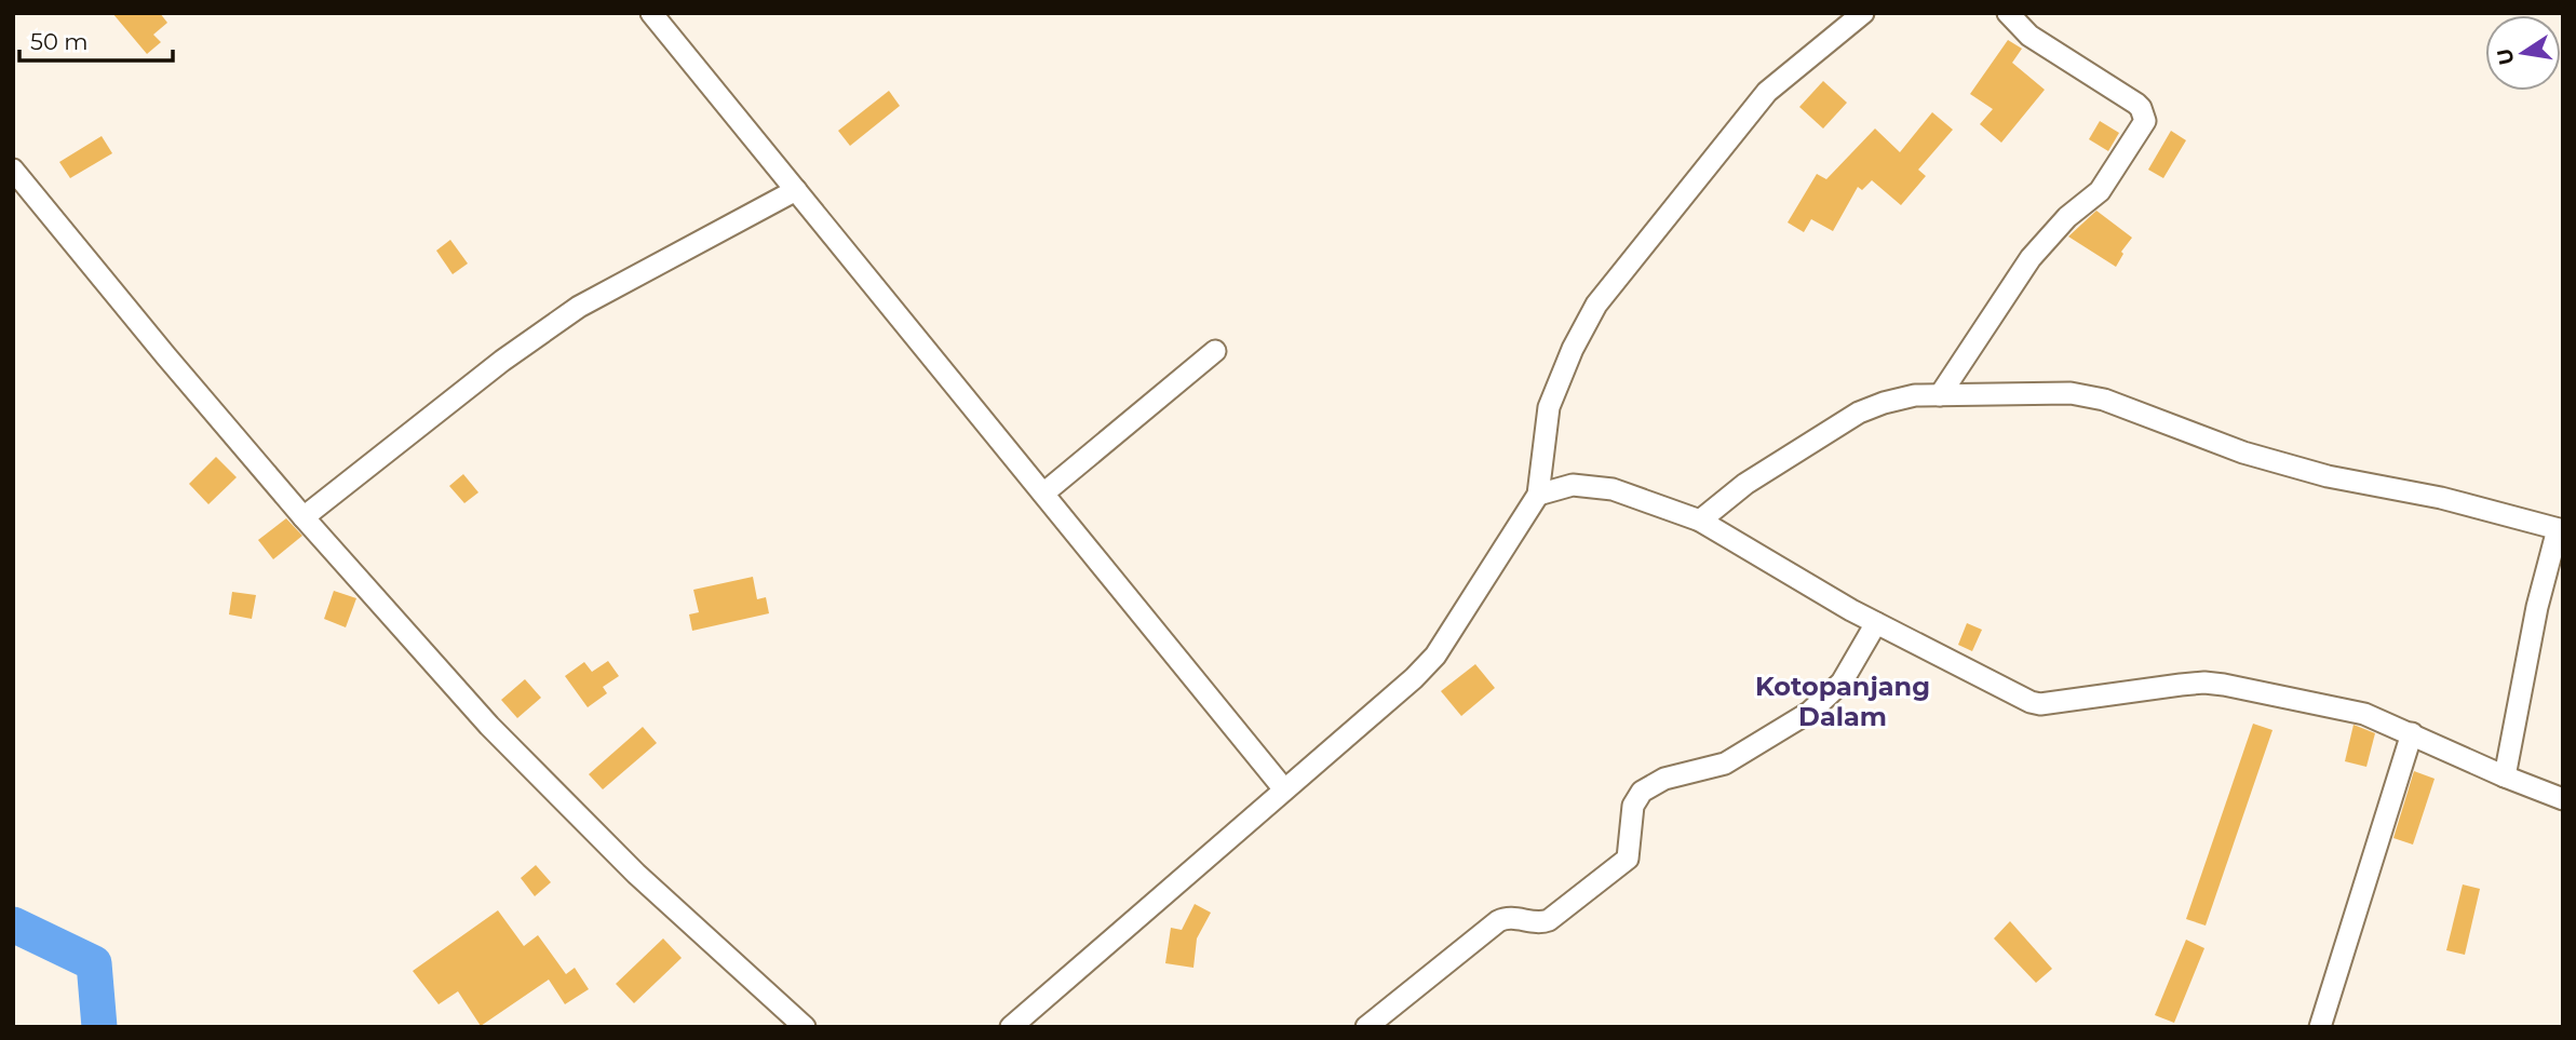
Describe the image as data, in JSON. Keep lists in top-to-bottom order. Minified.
{"districts":["Kotopanjang Dalam"],"scale_bar":"50 m","north":"left"}
